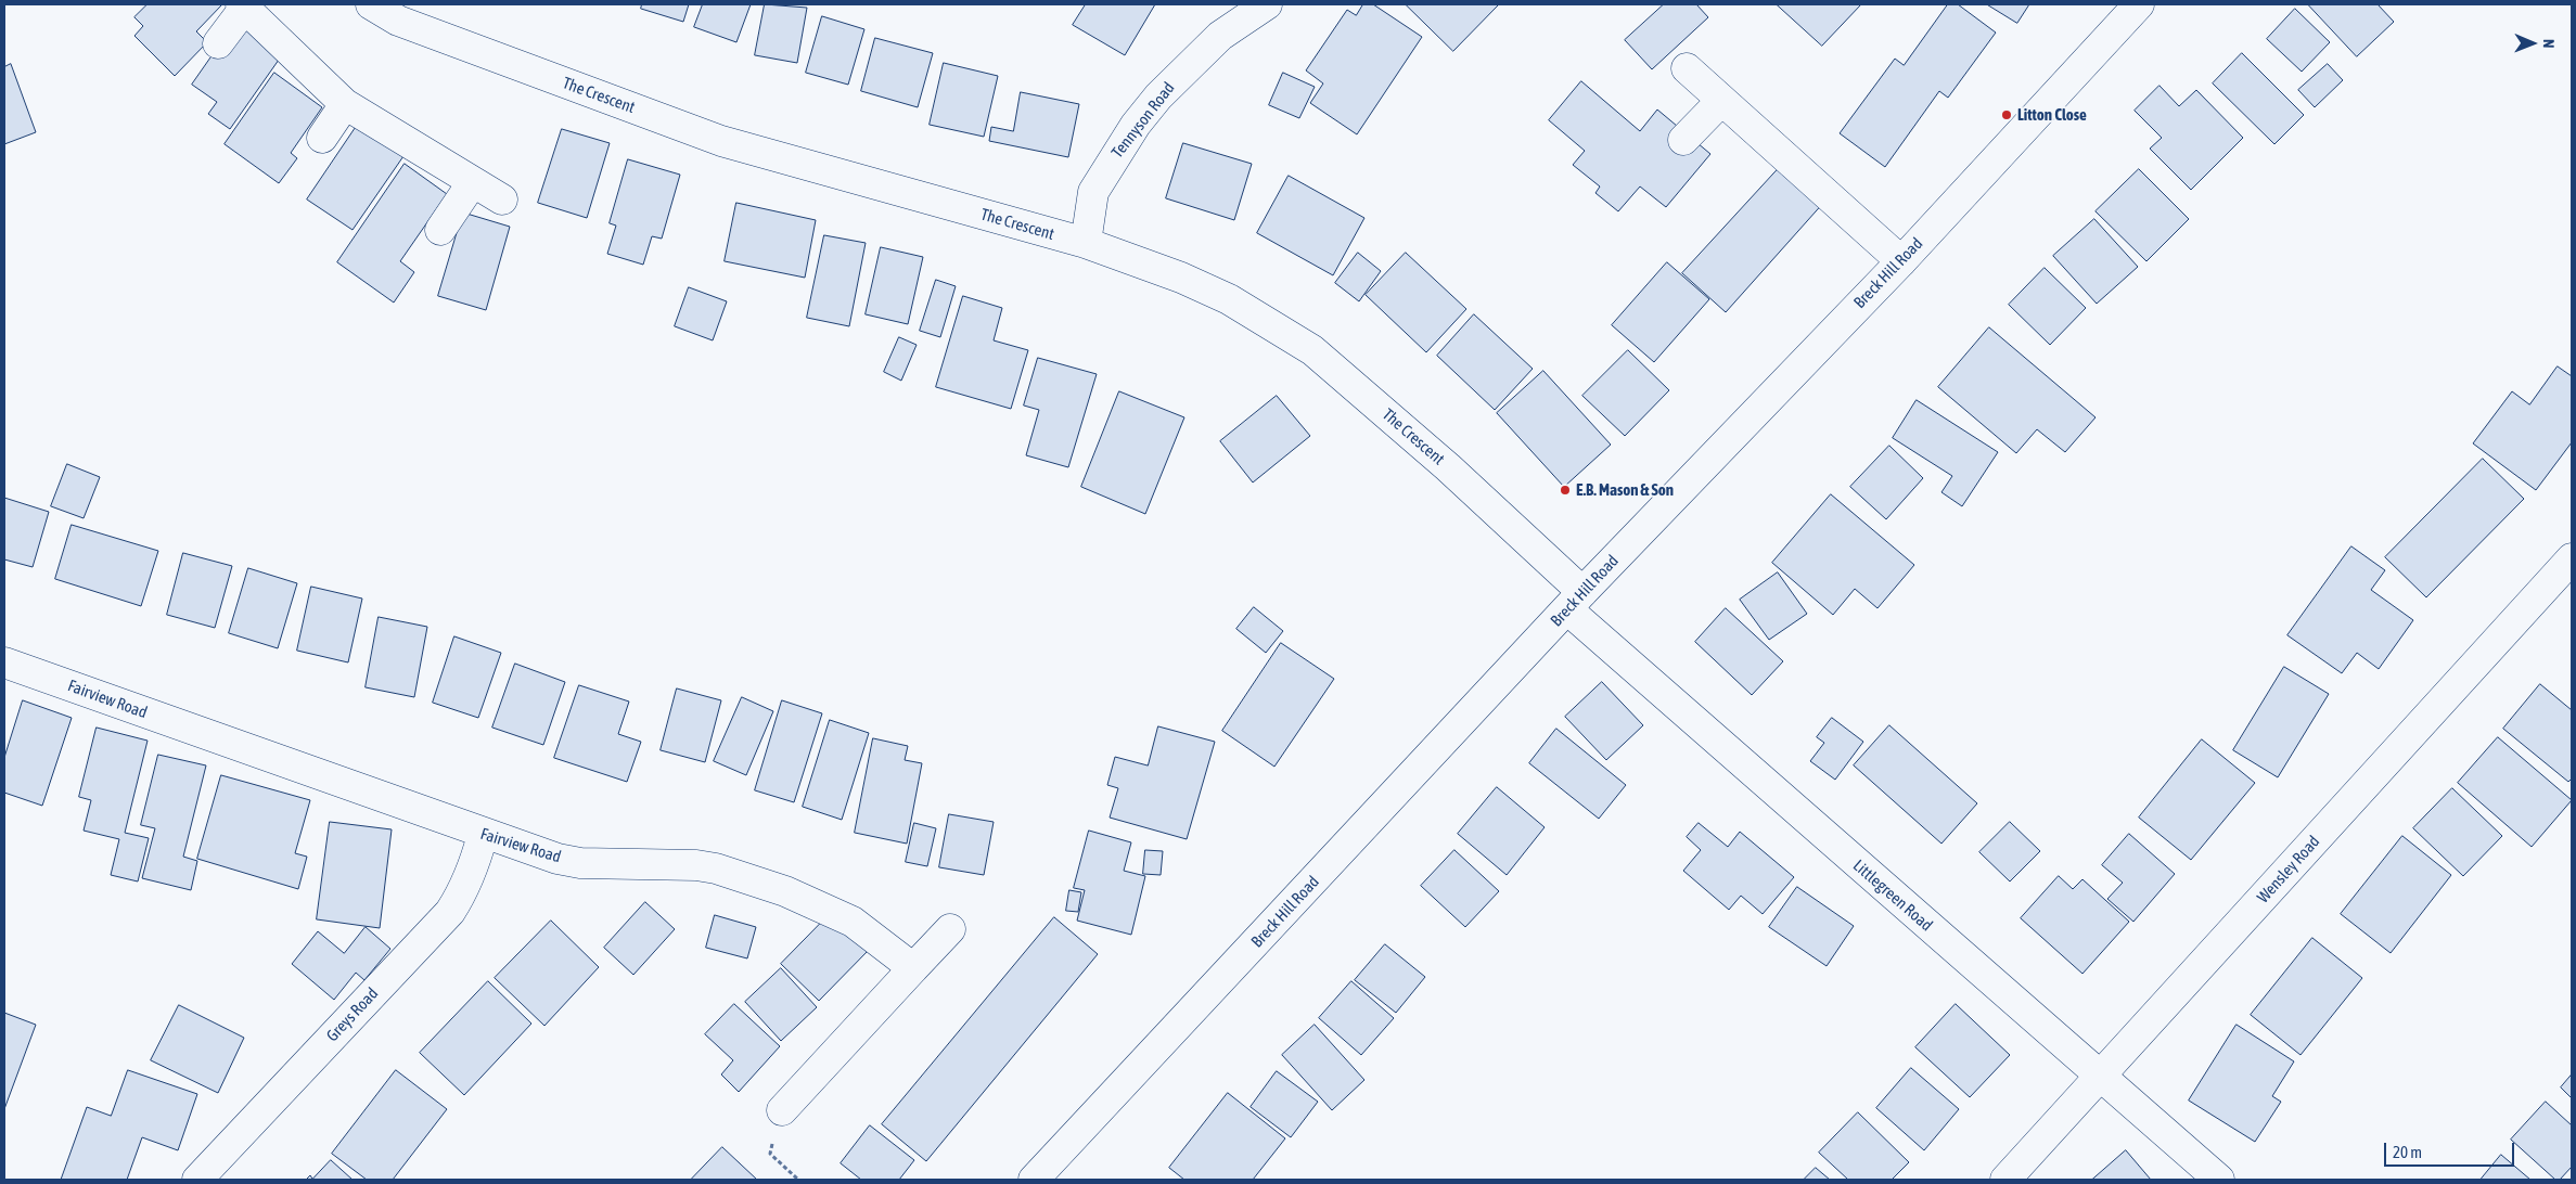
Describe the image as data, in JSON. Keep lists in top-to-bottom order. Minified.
{"streets":{"street":["The Crescent","Tennyson Road","Breck Hill Road","Fairview Road","Wensley Road","Littlegreen Road","Greys Road"]},"crossings":[["The Crescent","Tennyson Road"],["The Crescent","Breck Hill Road"],["The Crescent","Littlegreen Road"],["Breck Hill Road","Littlegreen Road"],["Fairview Road","Greys Road"],["Wensley Road","Littlegreen Road"]],"places":["Litton Close","E.B. Mason & Son"],"scale_bar":"20 m","north":"right"}
